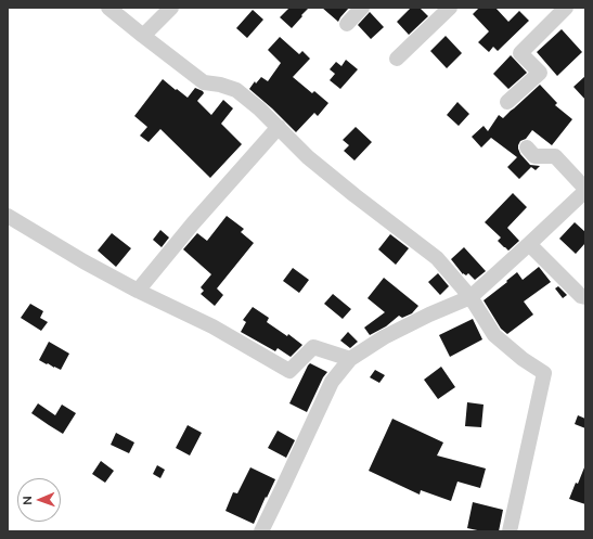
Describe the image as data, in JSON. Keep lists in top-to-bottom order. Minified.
{"north":"left"}
